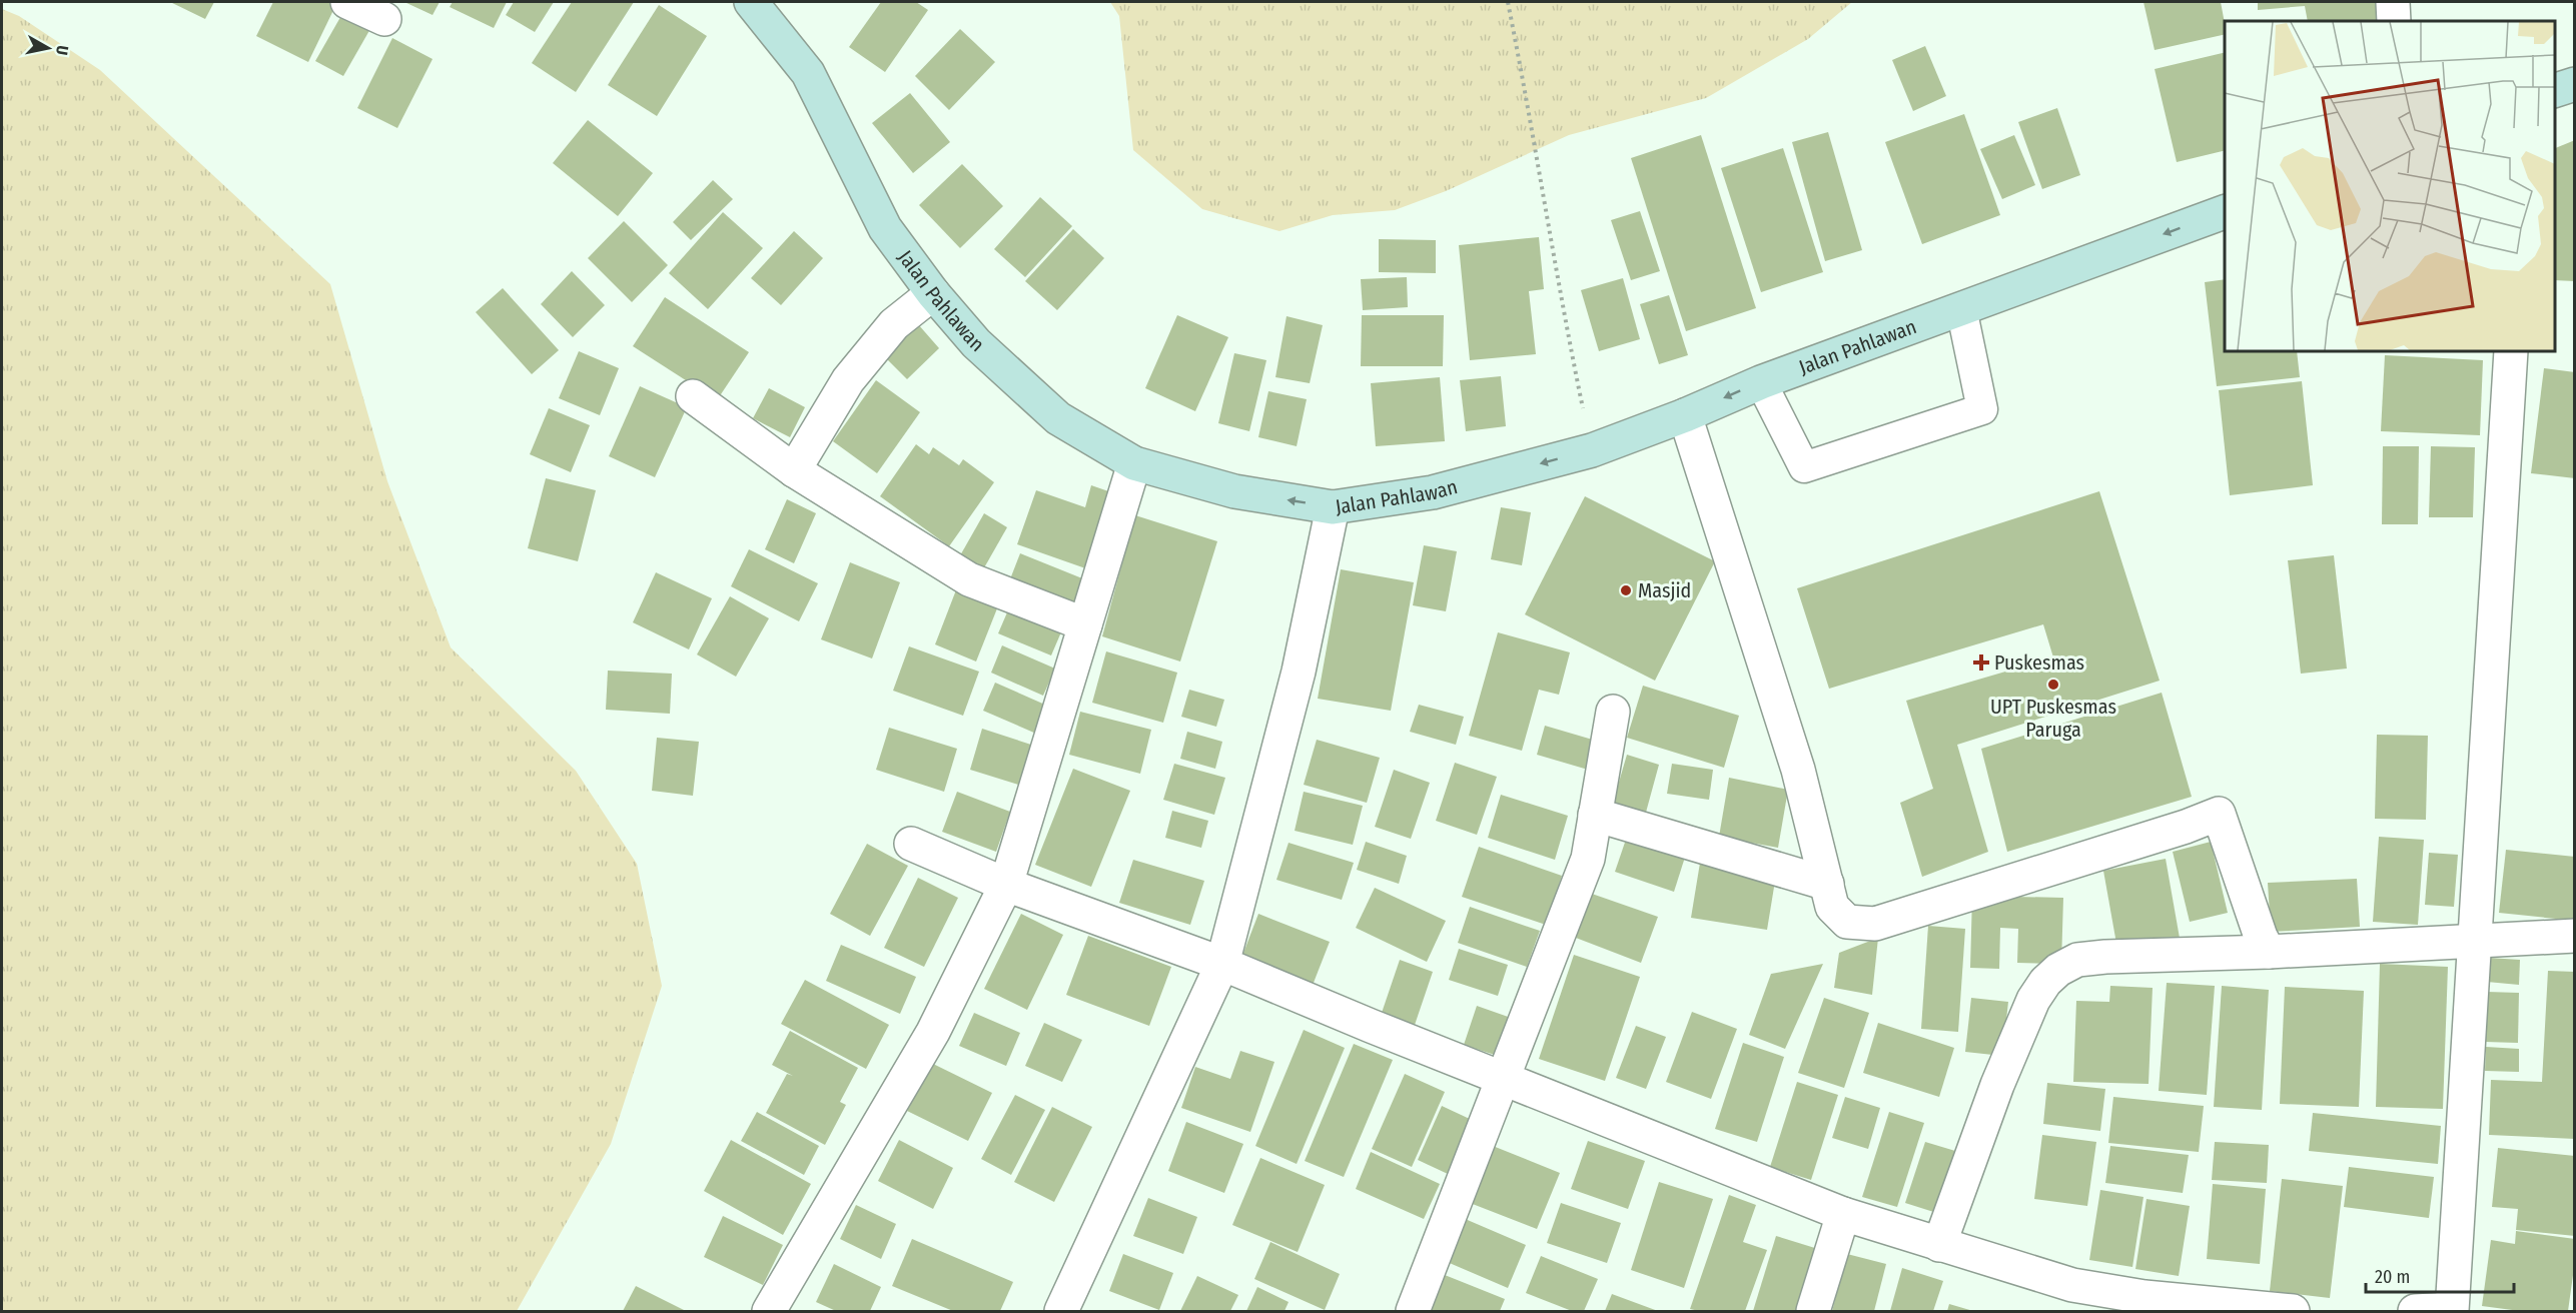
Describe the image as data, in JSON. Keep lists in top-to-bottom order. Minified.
{"streets":{"main road":["Jalan Pahlawan"]},"one_way":["Jalan Pahlawan"],"places":{"other":["Masjid","UPT Puskesmas Paruga"],"health":["Puskesmas"]},"scale_bar":"20 m","north":"right"}
